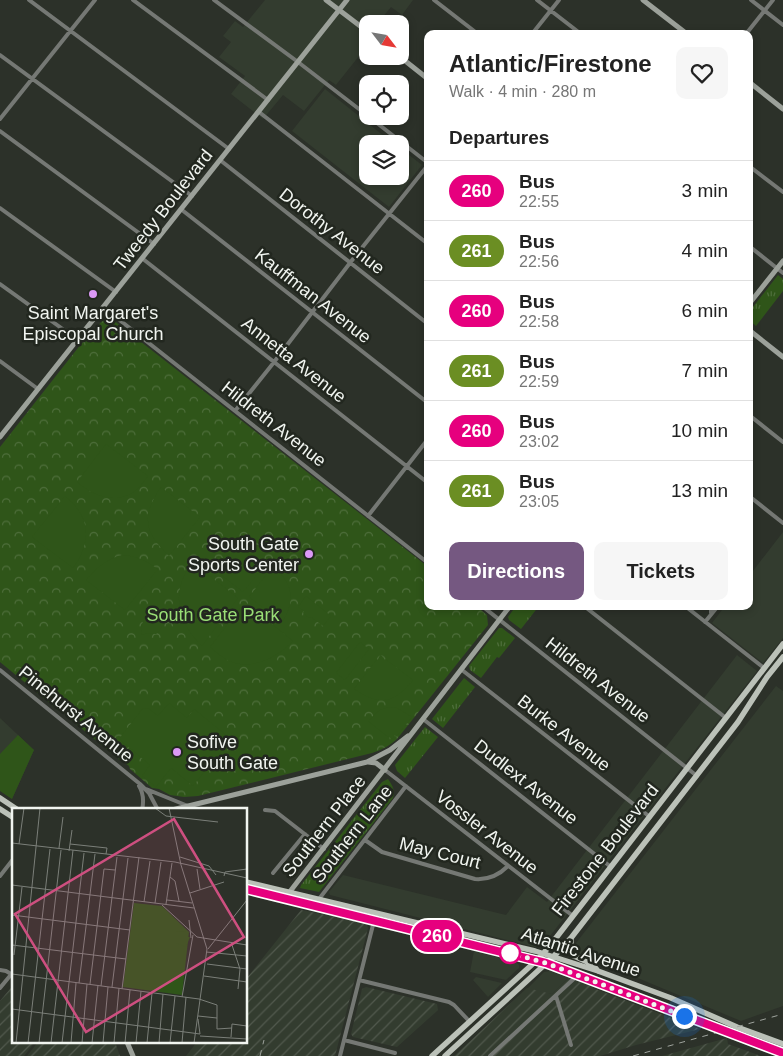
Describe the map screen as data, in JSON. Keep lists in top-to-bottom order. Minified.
{"streets":{"main road":["Firestone Boulevard","Atlantic Avenue"],"street":["Tweedy Boulevard","Dorothy Avenue","Kauffman Avenue","Annetta Avenue","Hildreth Avenue","Pinehurst Avenue","Burke Avenue","Dudlext Avenue","Southern Place","Vossler Avenue","Southern Lane","May Court"]},"crossings":[["Tweedy Boulevard","Dorothy Avenue"],["Tweedy Boulevard","Kauffman Avenue"],["Tweedy Boulevard","Annetta Avenue"],["Tweedy Boulevard","Hildreth Avenue"],["Hildreth Avenue","Firestone Boulevard"],["Burke Avenue","Firestone Boulevard"],["Dudlext Avenue","Firestone Boulevard"],["Southern Place","Vossler Avenue"],["Southern Place","Atlantic Avenue"],["Vossler Avenue","Southern Lane"],["Vossler Avenue","Firestone Boulevard"],["Vossler Avenue","May Court"],["Southern Lane","May Court"],["Southern Lane","Atlantic Avenue"],["Firestone Boulevard","Atlantic Avenue"]],"parks":["South Gate Park"],"places":["Saint Margaret's Episcopal Church","South Gate Sports Center","Sofive South Gate"],"lines":["bus line 260"],"north":"bottom right","page":{"on_map":"260","heading":[["Atlantic/Firestone","Walk · 4 min · 280 m"],"Departures"],"list":[{"mark":"260","name":"Bus","note":"22:55","value":"3 min"},{"mark":"261","name":"Bus","note":"22:56","value":"4 min"},{"mark":"260","name":"Bus","note":"22:58","value":"6 min"},{"mark":"261","name":"Bus","note":"22:59","value":"7 min"},{"mark":"260","name":"Bus","note":"23:02","value":"10 min"},{"mark":"261","name":"Bus","note":"23:05","value":"13 min"}],"buttons":["Directions","Tickets"]}}
